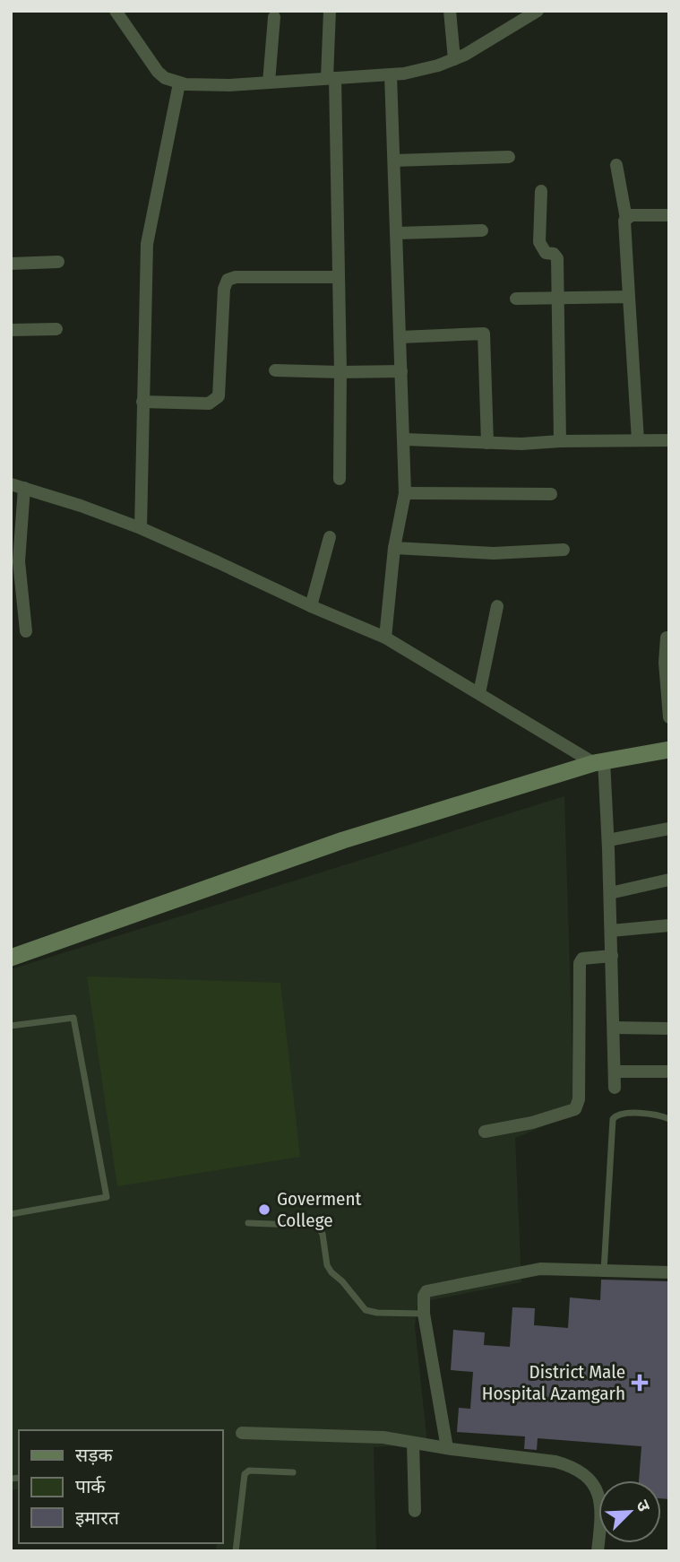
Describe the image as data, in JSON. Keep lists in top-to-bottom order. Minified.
{"places":{"other":["Goverment College"],"health":["District Male Hospital Azamgarh"]},"legend":["सड़क","पार्क","इमारत"],"north":"top right"}
